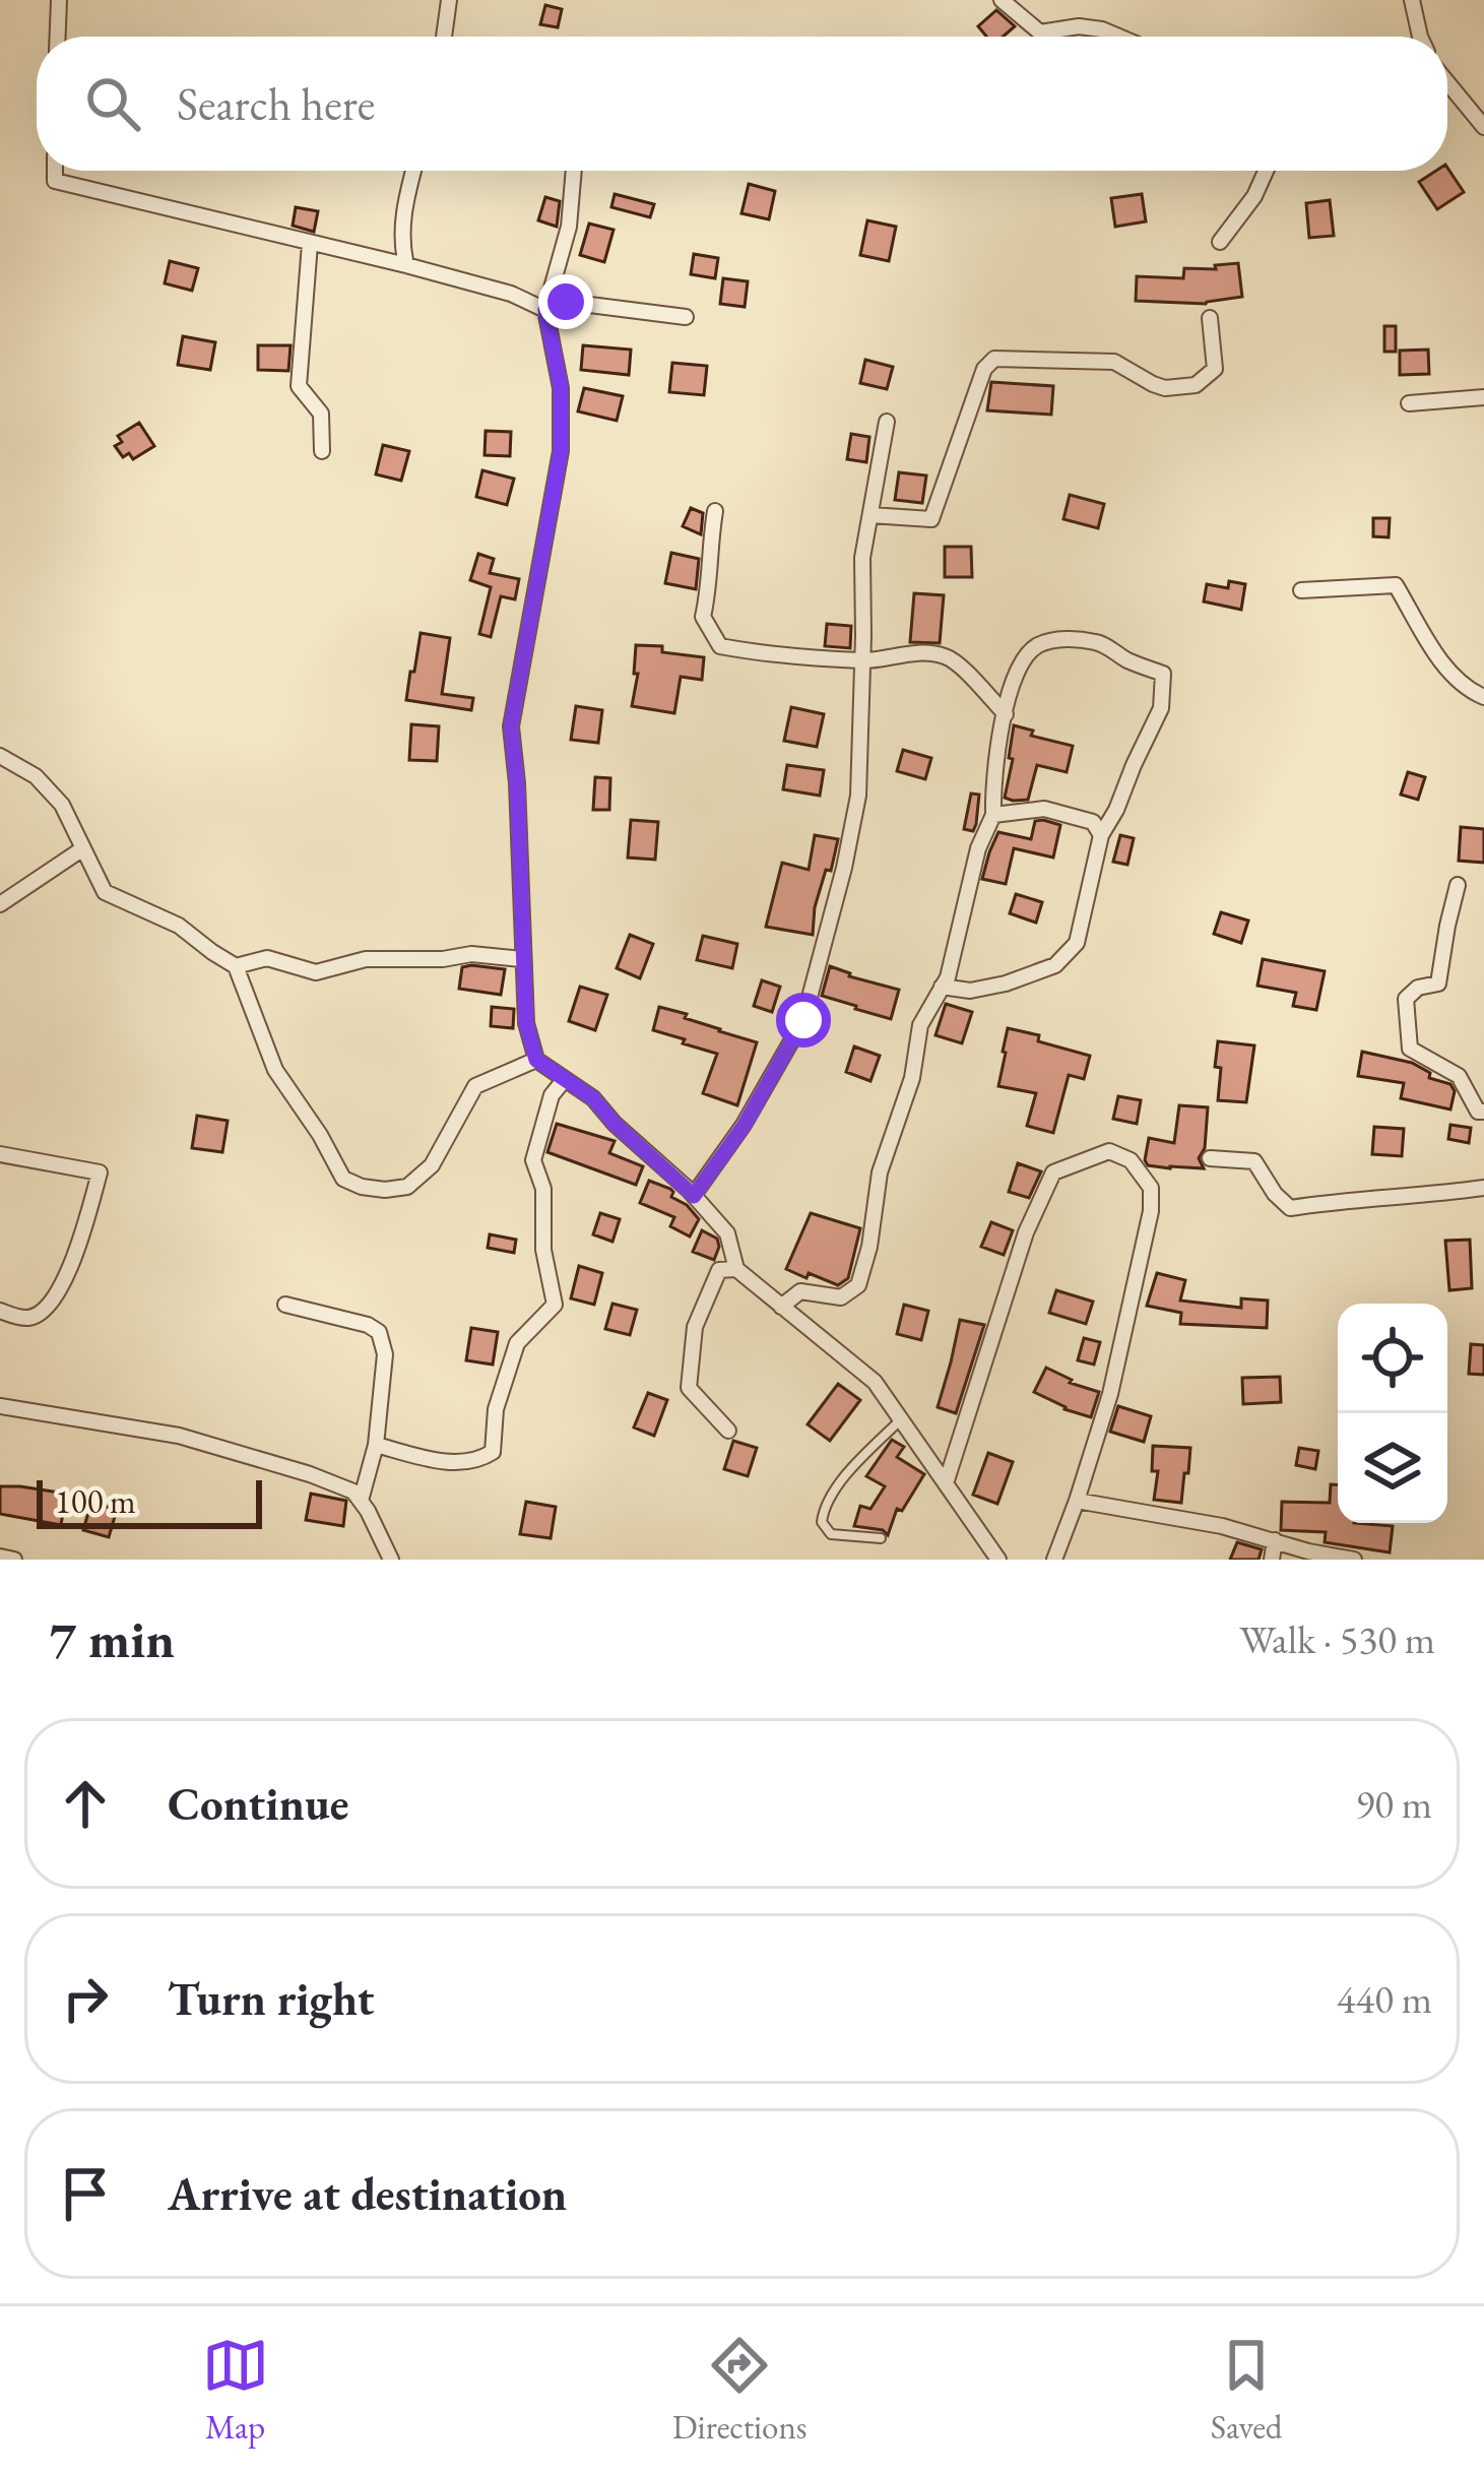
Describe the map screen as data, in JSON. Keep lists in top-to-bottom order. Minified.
{"scale_bar":"100 m","page":{"search":"Search here","scale":"100 m","heading":["7 min","Walk · 530 m"],"list":[["Continue","90 m"],["Turn right","440 m"],"Arrive at destination"],"nav":["Map","Directions","Saved"]}}
